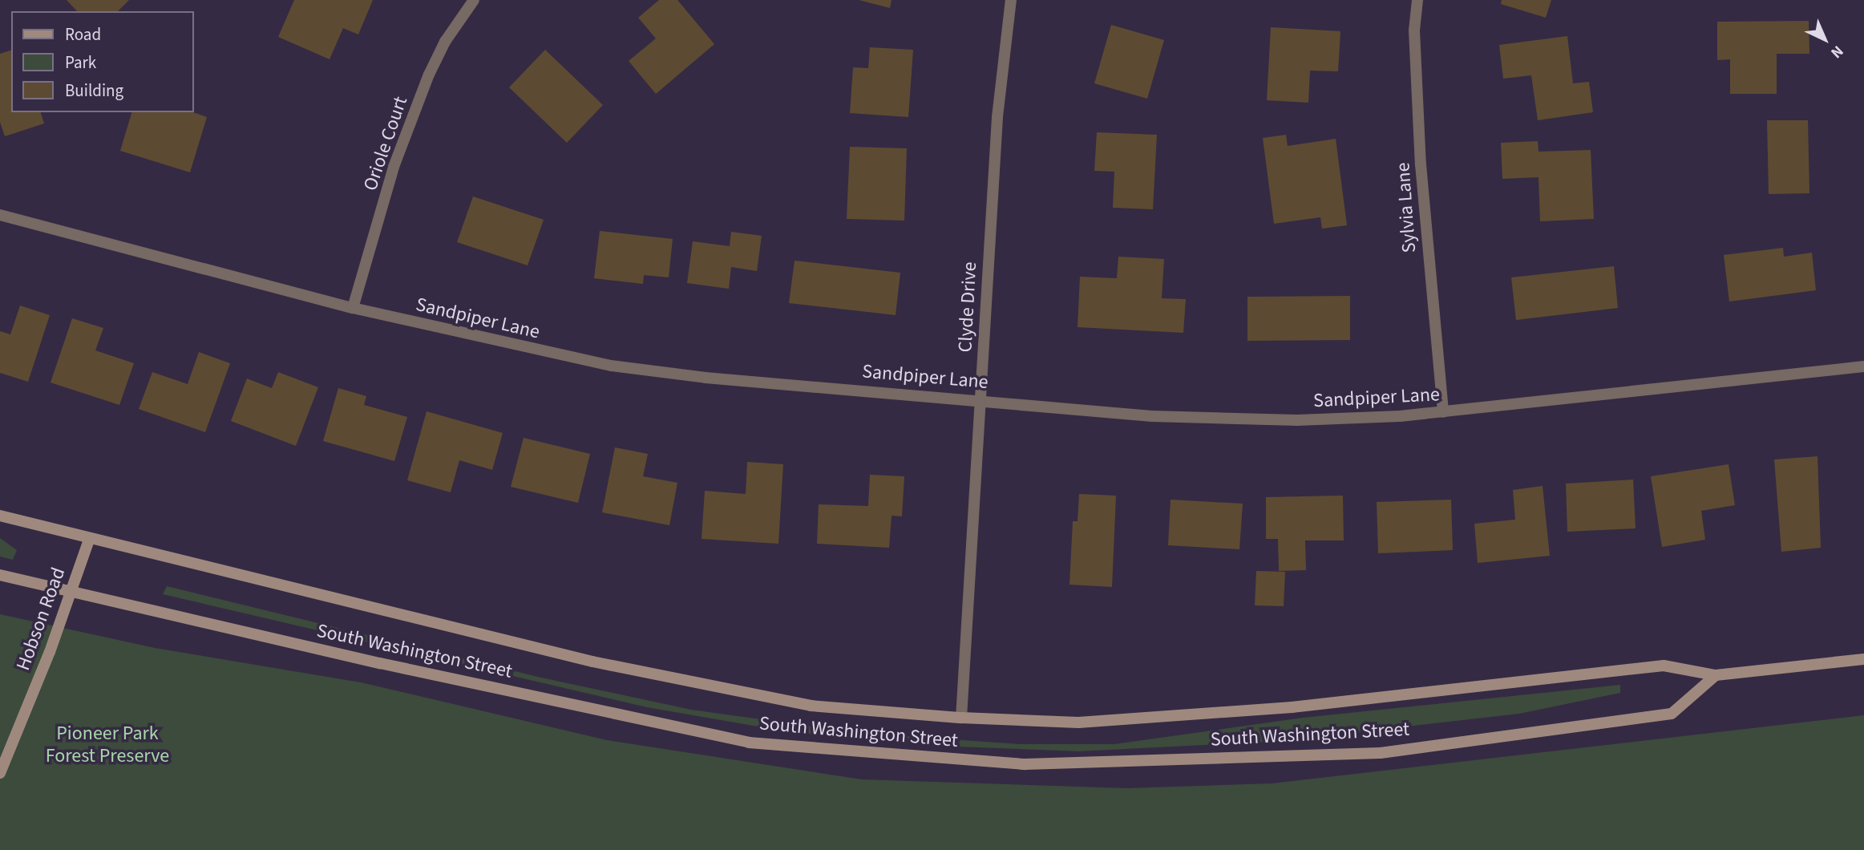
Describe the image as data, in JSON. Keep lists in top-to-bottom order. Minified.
{"streets":{"main road":["Hobson Road","South Washington Street"],"street":["Oriole Court","Sylvia Lane","Clyde Drive","Sandpiper Lane"]},"crossings":[["Oriole Court","Sandpiper Lane"],["Sylvia Lane","Sandpiper Lane"],["Clyde Drive","Sandpiper Lane"],["Clyde Drive","South Washington Street"],["Hobson Road","South Washington Street"]],"parks":["Pioneer Park Forest Preserve"],"legend":["Road","Park","Building"],"north":"bottom right"}
